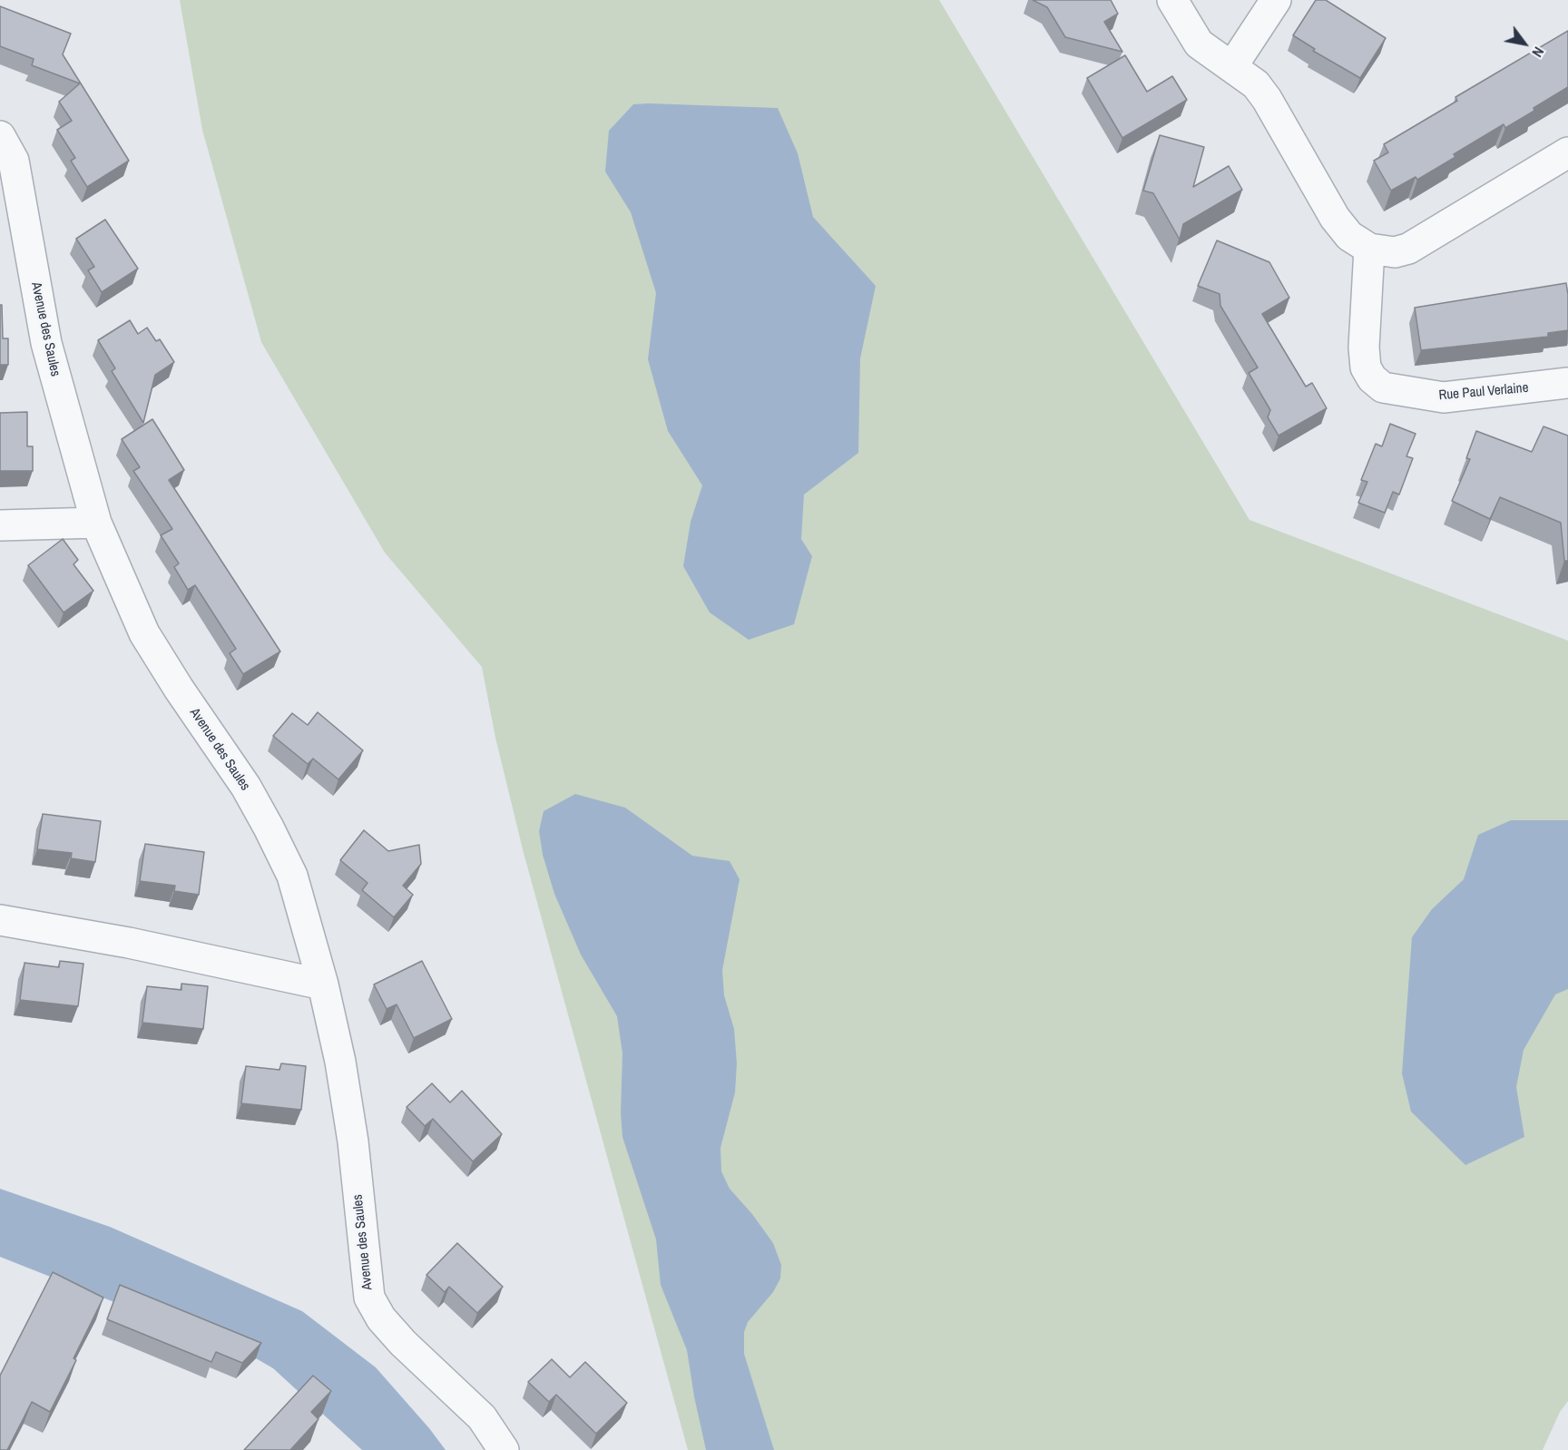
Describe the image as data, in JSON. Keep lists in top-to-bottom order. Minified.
{"streets":{"street":["Avenue des Saules","Rue Paul Verlaine"]},"north":"bottom right"}
